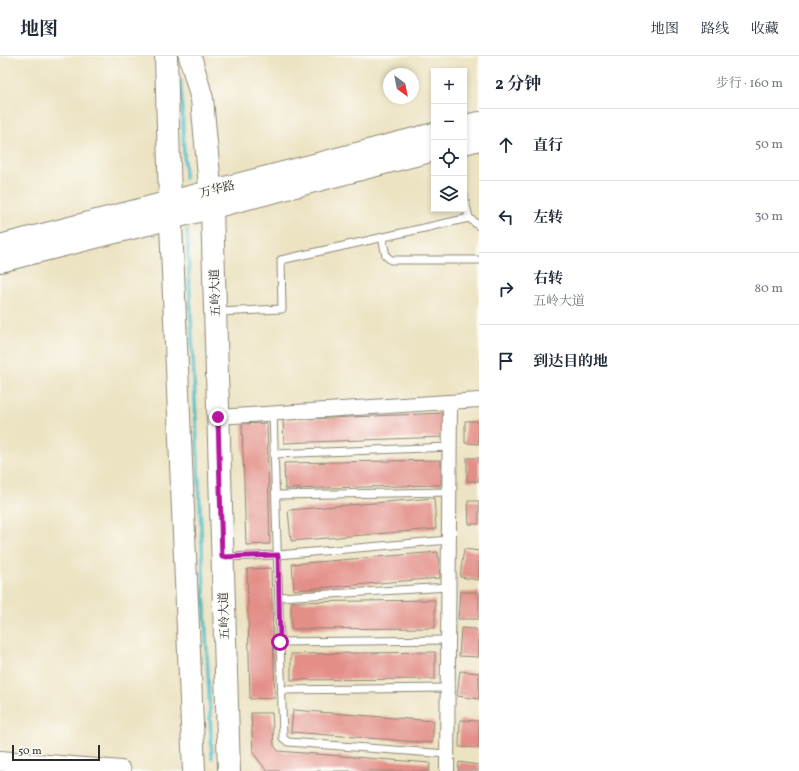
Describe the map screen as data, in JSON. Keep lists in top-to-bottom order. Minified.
{"streets":{"main road":["万华路","五岭大道"]},"crossings":[["万华路","五岭大道"]],"scale_bar":"50 m","north":"bottom right","page":{"header":"地图","nav":["地图","路线","收藏"],"heading":["2 分钟","步行 · 160 m"],"map_buttons":["+","−"],"list":[["直行","50 m"],["左转","30 m"],["右转","五岭大道","80 m"],"到达目的地"],"scale":"50 m"}}
